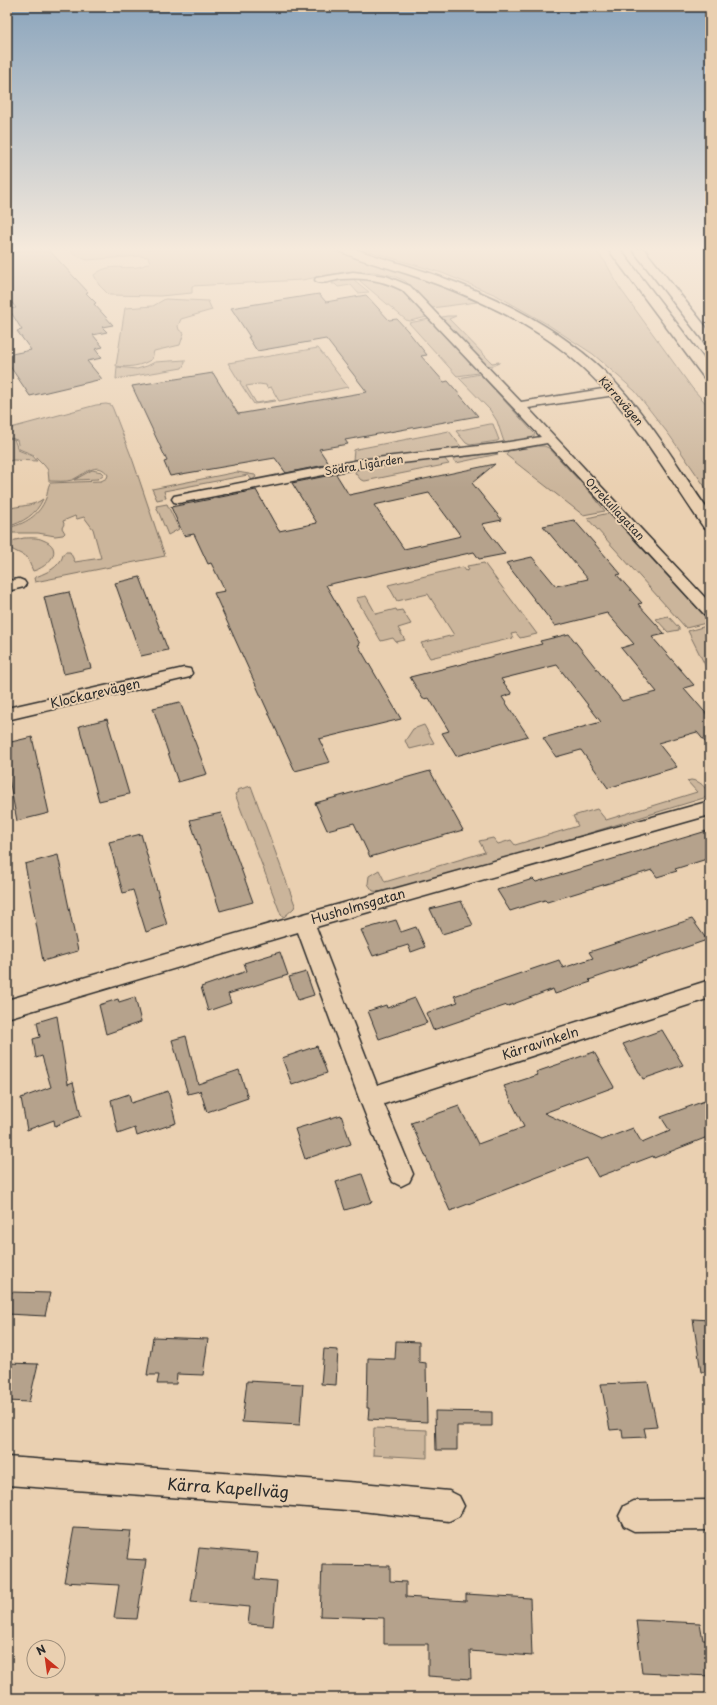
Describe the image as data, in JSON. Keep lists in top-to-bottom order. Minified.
{"streets":{"main road":["Kärravägen"],"street":["Södra Ligården","Orrekullagatan","Klockarevägen","Husholmsgatan","Kärravinkeln","Kärra Kapellväg"]},"crossings":[["Södra Ligården","Orrekullagatan"]],"north":"top left"}
